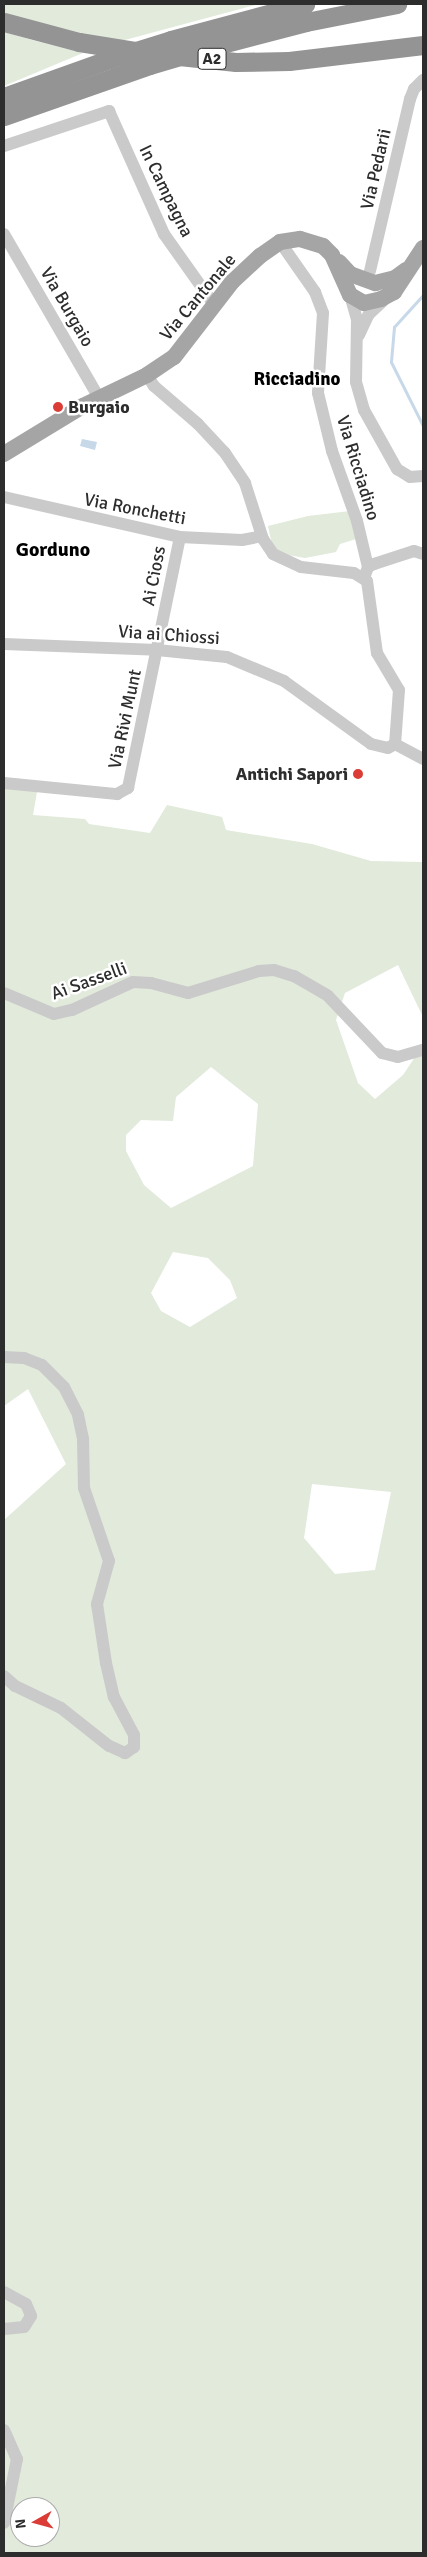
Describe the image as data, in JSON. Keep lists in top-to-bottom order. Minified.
{"streets":{"highway":["A2"],"main road":["Via Cantonale"],"street":["Via Pedarii","In Campagna","Via Burgaio","Via Ricciadino","Via Ronchetti","Ai Cioss","Via ai Chiossi","Via Rivi Munt","Ai Sasselli"]},"crossings":[["In Campagna","Via Cantonale"],["Via Cantonale","Via Burgaio"],["Via Cantonale","Via Ricciadino"],["Via Ricciadino","Via ai Chiossi"],["Via Ronchetti","Ai Cioss"],["Ai Cioss","Via ai Chiossi"],["Ai Cioss","Via Rivi Munt"],["Via ai Chiossi","Via Rivi Munt"]],"districts":["Ricciadino","Gorduno"],"places":["Burgaio","Antichi Sapori"],"north":"left"}
